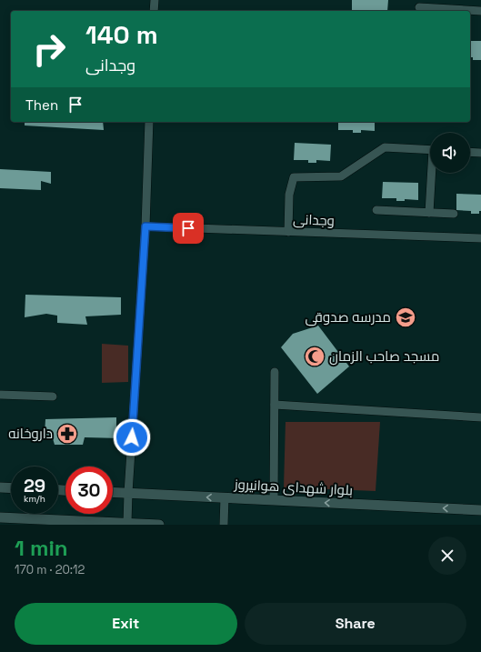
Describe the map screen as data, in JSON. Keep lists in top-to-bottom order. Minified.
{"streets":{"main road":["بلوار شهدای هوانیروز"],"street":["وجدانی"]},"one_way":["بلوار شهدای هوانیروز"],"places":{"school or university":["مدرسه صدوقی"],"mosque":["مسجد صاحب الزمان"],"pharmacy":["داروخانه"]},"page":{"turn":["140 m","وجدانی"],"then":"Then","speed":"29 km/h","limit":"30","heading":["1 min","170 m · 20:12"],"buttons":["Exit","Share"]}}
